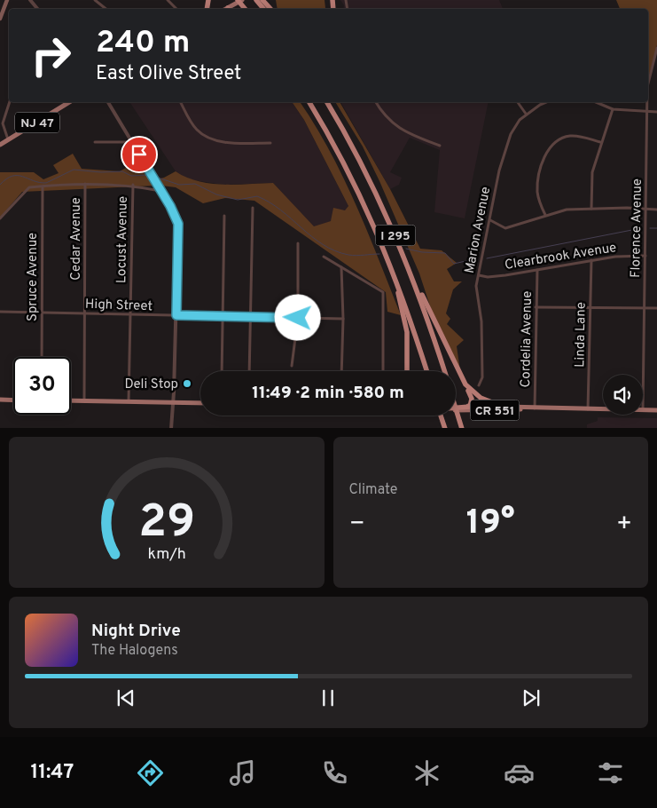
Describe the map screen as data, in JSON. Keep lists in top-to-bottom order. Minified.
{"streets":{"highway":["I 295"],"main road":["NJ 47","CR 551"],"street":["Florence Avenue","Marion Avenue","Cedar Avenue","Locust Avenue","Clearbrook Avenue","Spruce Avenue","High Street","Linda Lane","Cordelia Avenue"]},"crossings":[["Florence Avenue","Clearbrook Avenue"],["Florence Avenue","CR 551"],["Marion Avenue","Clearbrook Avenue"],["Cedar Avenue","High Street"],["Locust Avenue","High Street"],["Clearbrook Avenue","Linda Lane"],["Clearbrook Avenue","Cordelia Avenue"],["Spruce Avenue","High Street"],["Linda Lane","CR 551"],["Cordelia Avenue","CR 551"]],"places":["Deli Stop"],"page":{"turn":["240 m","East Olive Street"],"limit":"30","trip":"11:49 · 2 min · 580 m","tile":"Climate","heat":["−","19°","+"],"song":["Night Drive","The Halogens"],"tabs":"11:47","gauge":["29","km/h"]}}
